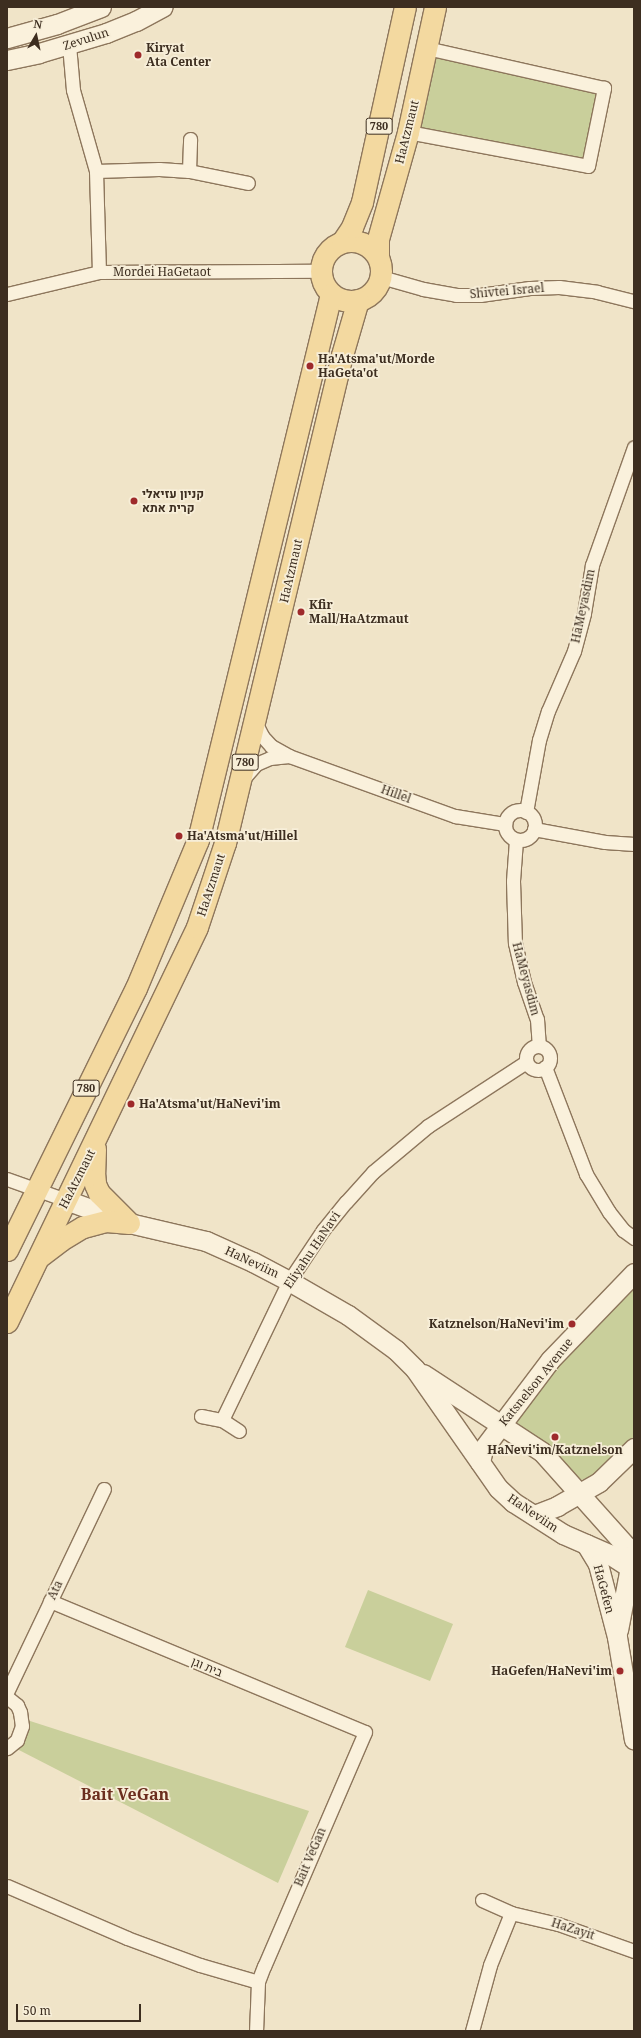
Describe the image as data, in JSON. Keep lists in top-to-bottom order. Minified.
{"streets":{"main road":["780","HaAtzmaut"],"street":["Zevulun","Mordei HaGetaot","Shivtei Israel","HaMeyasdim","Hillel","Eliyahu HaNavi","HaNeviim","Katsnelson Avenue","HaGefen","Ata","Bait VeGan","HaZayit"]},"crossings":[["780","HaAtzmaut"],["780","Mordei HaGetaot"],["780","Shivtei Israel"],["HaAtzmaut","Mordei HaGetaot"],["HaAtzmaut","Shivtei Israel"],["HaAtzmaut","Hillel"],["HaAtzmaut","HaNeviim"],["Mordei HaGetaot","Shivtei Israel"],["HaMeyasdim","Hillel"],["HaMeyasdim","Eliyahu HaNavi"],["Eliyahu HaNavi","HaNeviim"],["HaNeviim","Katsnelson Avenue"],["HaNeviim","HaGefen"],["Ata","Bait VeGan"]],"districts":["Bait VeGan"],"places":["Kiryat Ata Center","Ha'Atsma'ut/Morde HaGeta'ot","קניון עזיאלי קרית אתא","Kfir Mall/HaAtzmaut","Ha'Atsma'ut/Hillel","Ha'Atsma'ut/HaNevi'im","Katznelson/HaNevi'im","HaNevi'im/Katznelson","HaGefen/HaNevi'im"],"scale_bar":"50 m","north":"top"}
